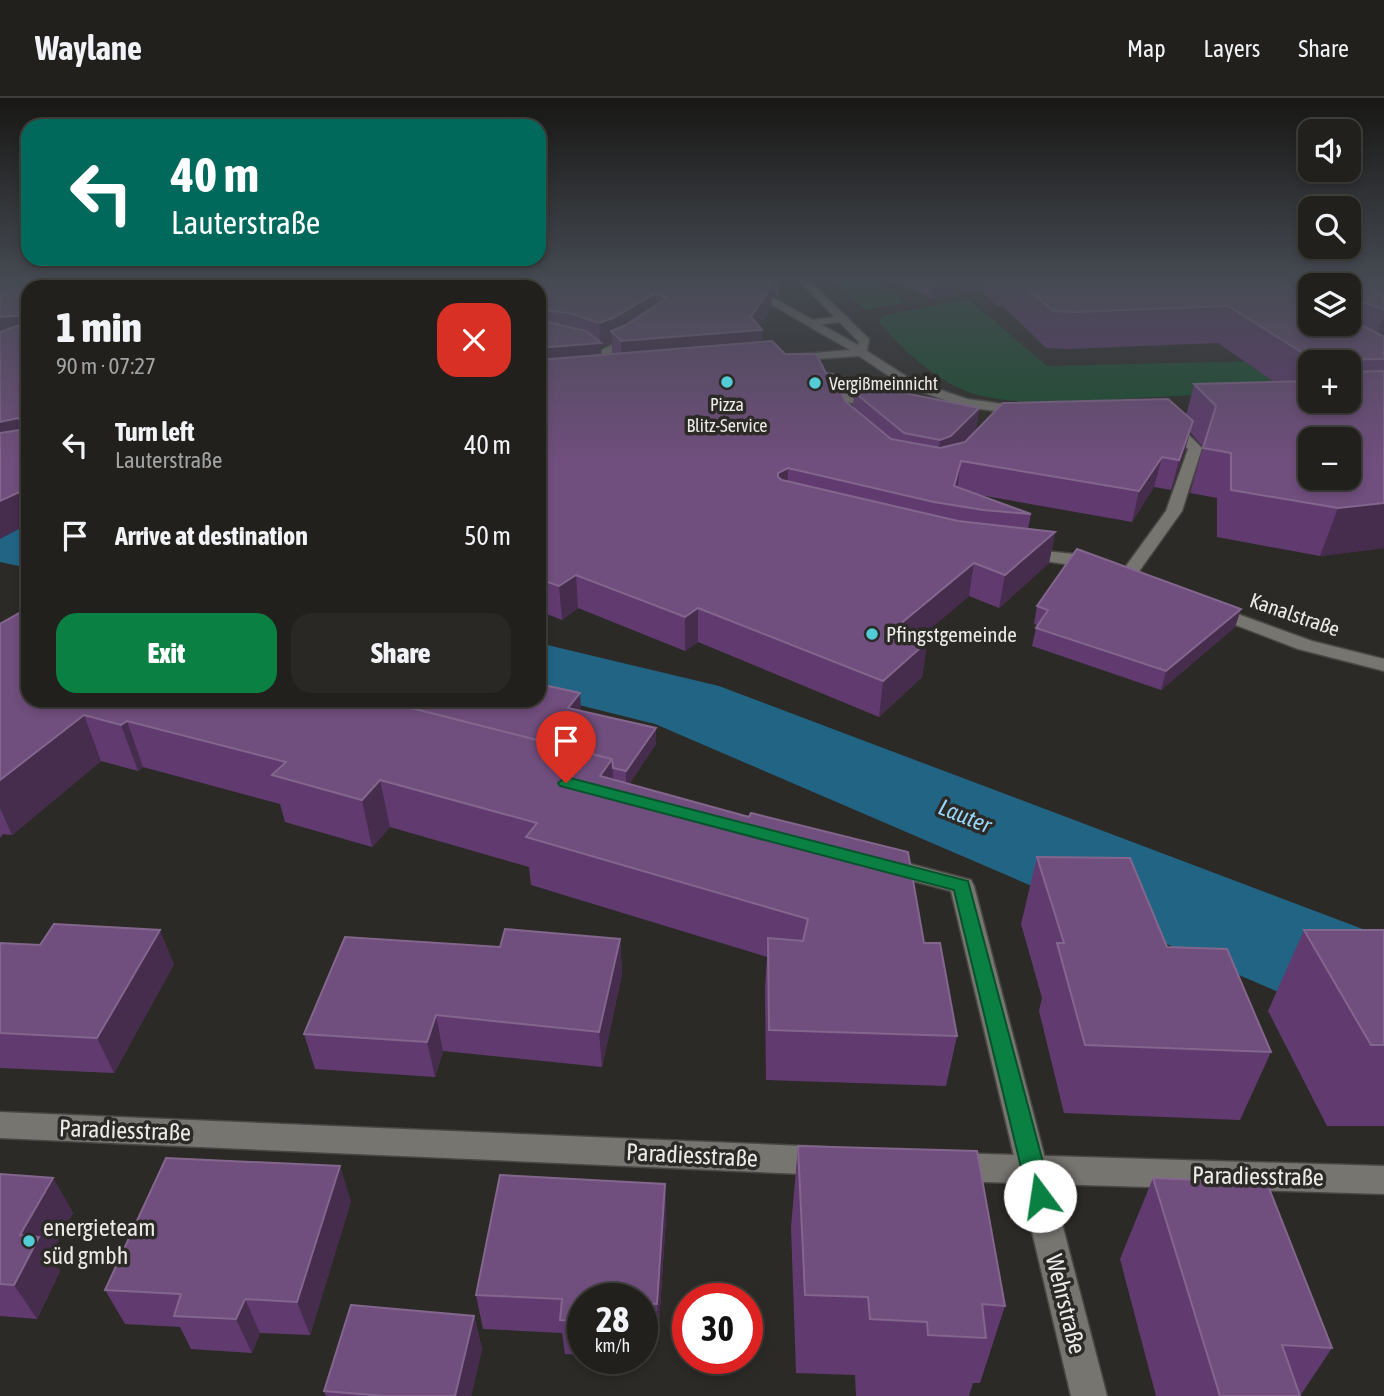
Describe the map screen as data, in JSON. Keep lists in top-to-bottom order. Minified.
{"streets":{"street":["Kanalstraße","Paradiesstraße","Wehrstraße"]},"crossings":[["Paradiesstraße","Wehrstraße"]],"water":["Lauter"],"places":["Pizza Blitz-Service","Vergißmeinnicht","Pfingstgemeinde","energieteam süd gmbh"],"page":{"header":"Waylane","nav":["Map","Layers","Share"],"map_buttons":["+","−"],"turn":["40 m","Lauterstraße"],"heading":["1 min","90 m · 07:27"],"list":[{"name":"Turn left","note":"Lauterstraße","value":"40 m"},{"name":"Arrive at destination","value":"50 m"}],"buttons":["Exit","Share"],"speed":"28 km/h","limit":"30"}}
